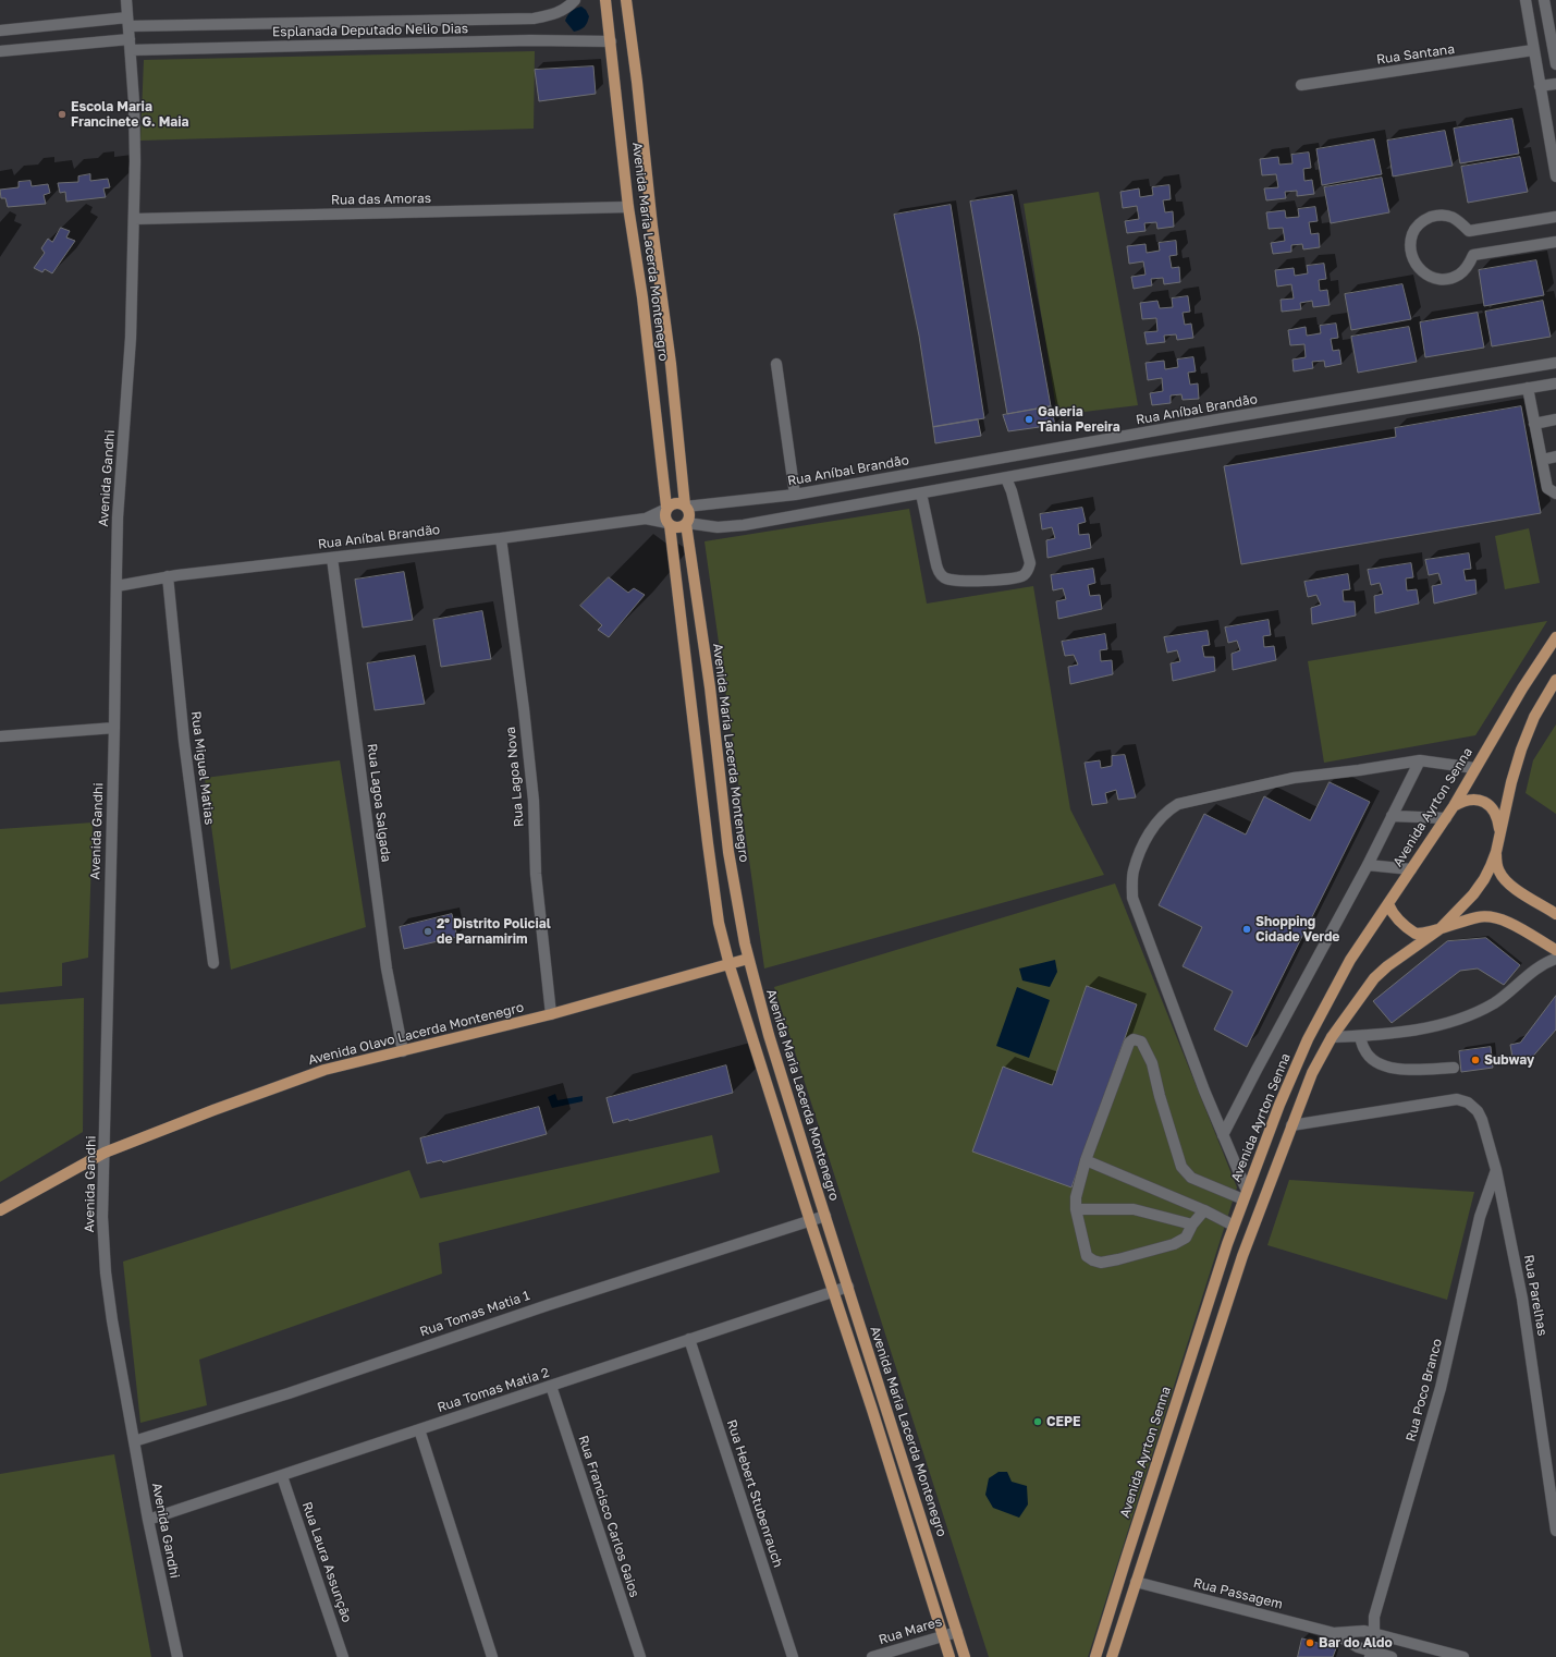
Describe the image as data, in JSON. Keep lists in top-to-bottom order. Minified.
{"streets":{"main road":["Avenida Maria Lacerda Montenegro","Avenida Ayrton Senna","Avenida Olavo Lacerda Montenegro"],"street":["Esplanada Deputado Nelio Dias","Rua Santana","Rua das Amoras","Rua Aníbal Brandão","Avenida Gandhi","Rua Miguel Matias","Rua Lagoa Nova","Rua Lagoa Salgada","Rua Parelhas","Rua Tomas Matia 1","Rua Tomas Matia 2","Rua Poco Branco","Rua Hebert Stubenrauch","Rua Francisco Carlos Gaios","Rua Laura Assunção","Rua Passagem","Rua Mares"]},"crossings":[["Esplanada Deputado Nelio Dias","Avenida Maria Lacerda Montenegro"],["Esplanada Deputado Nelio Dias","Avenida Gandhi"],["Rua das Amoras","Avenida Maria Lacerda Montenegro"],["Rua das Amoras","Avenida Gandhi"],["Avenida Maria Lacerda Montenegro","Rua Aníbal Brandão"],["Avenida Maria Lacerda Montenegro","Avenida Olavo Lacerda Montenegro"],["Avenida Maria Lacerda Montenegro","Rua Tomas Matia 1"],["Avenida Maria Lacerda Montenegro","Rua Tomas Matia 2"],["Avenida Maria Lacerda Montenegro","Rua Mares"],["Rua Aníbal Brandão","Avenida Gandhi"],["Rua Aníbal Brandão","Rua Miguel Matias"],["Rua Aníbal Brandão","Rua Lagoa Nova"],["Rua Aníbal Brandão","Rua Lagoa Salgada"],["Avenida Gandhi","Avenida Olavo Lacerda Montenegro"],["Avenida Gandhi","Rua Tomas Matia 1"],["Avenida Gandhi","Rua Tomas Matia 2"],["Rua Lagoa Nova","Avenida Olavo Lacerda Montenegro"],["Rua Lagoa Salgada","Avenida Olavo Lacerda Montenegro"],["Rua Parelhas","Rua Poco Branco"],["Rua Tomas Matia 2","Rua Hebert Stubenrauch"],["Rua Tomas Matia 2","Rua Francisco Carlos Gaios"],["Rua Tomas Matia 2","Rua Laura Assunção"],["Rua Poco Branco","Rua Passagem"]],"places":["Escola Maria Francinete G. Maia","Galeria Tânia Pereira","Shopping Cidade Verde","2º Distrito Policial de Parnamirim","Subway","CEPE","Bar do Aldo"]}
